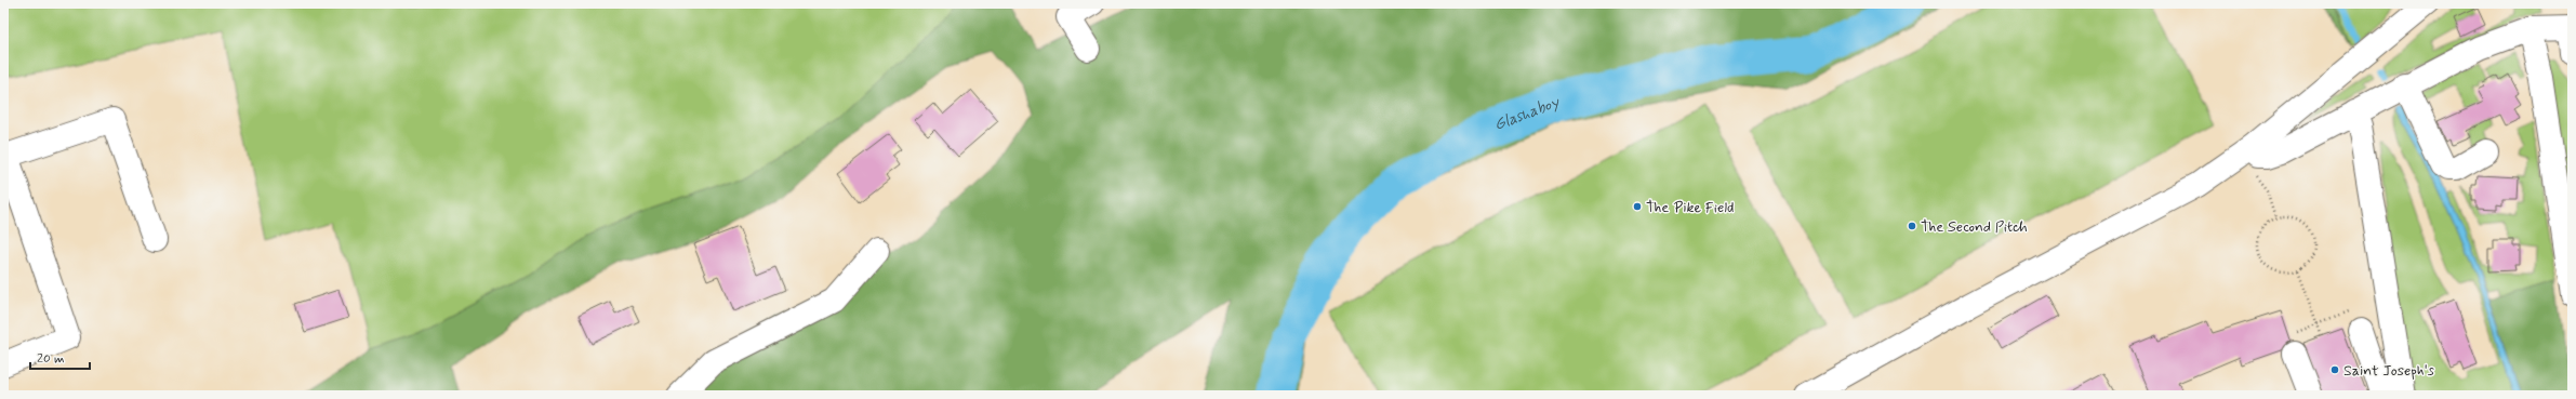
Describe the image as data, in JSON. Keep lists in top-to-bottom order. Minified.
{"water":["Glashaboy"],"places":["The Pike Field","The Second Pitch","Saint Joseph's"],"scale_bar":"20 m"}
